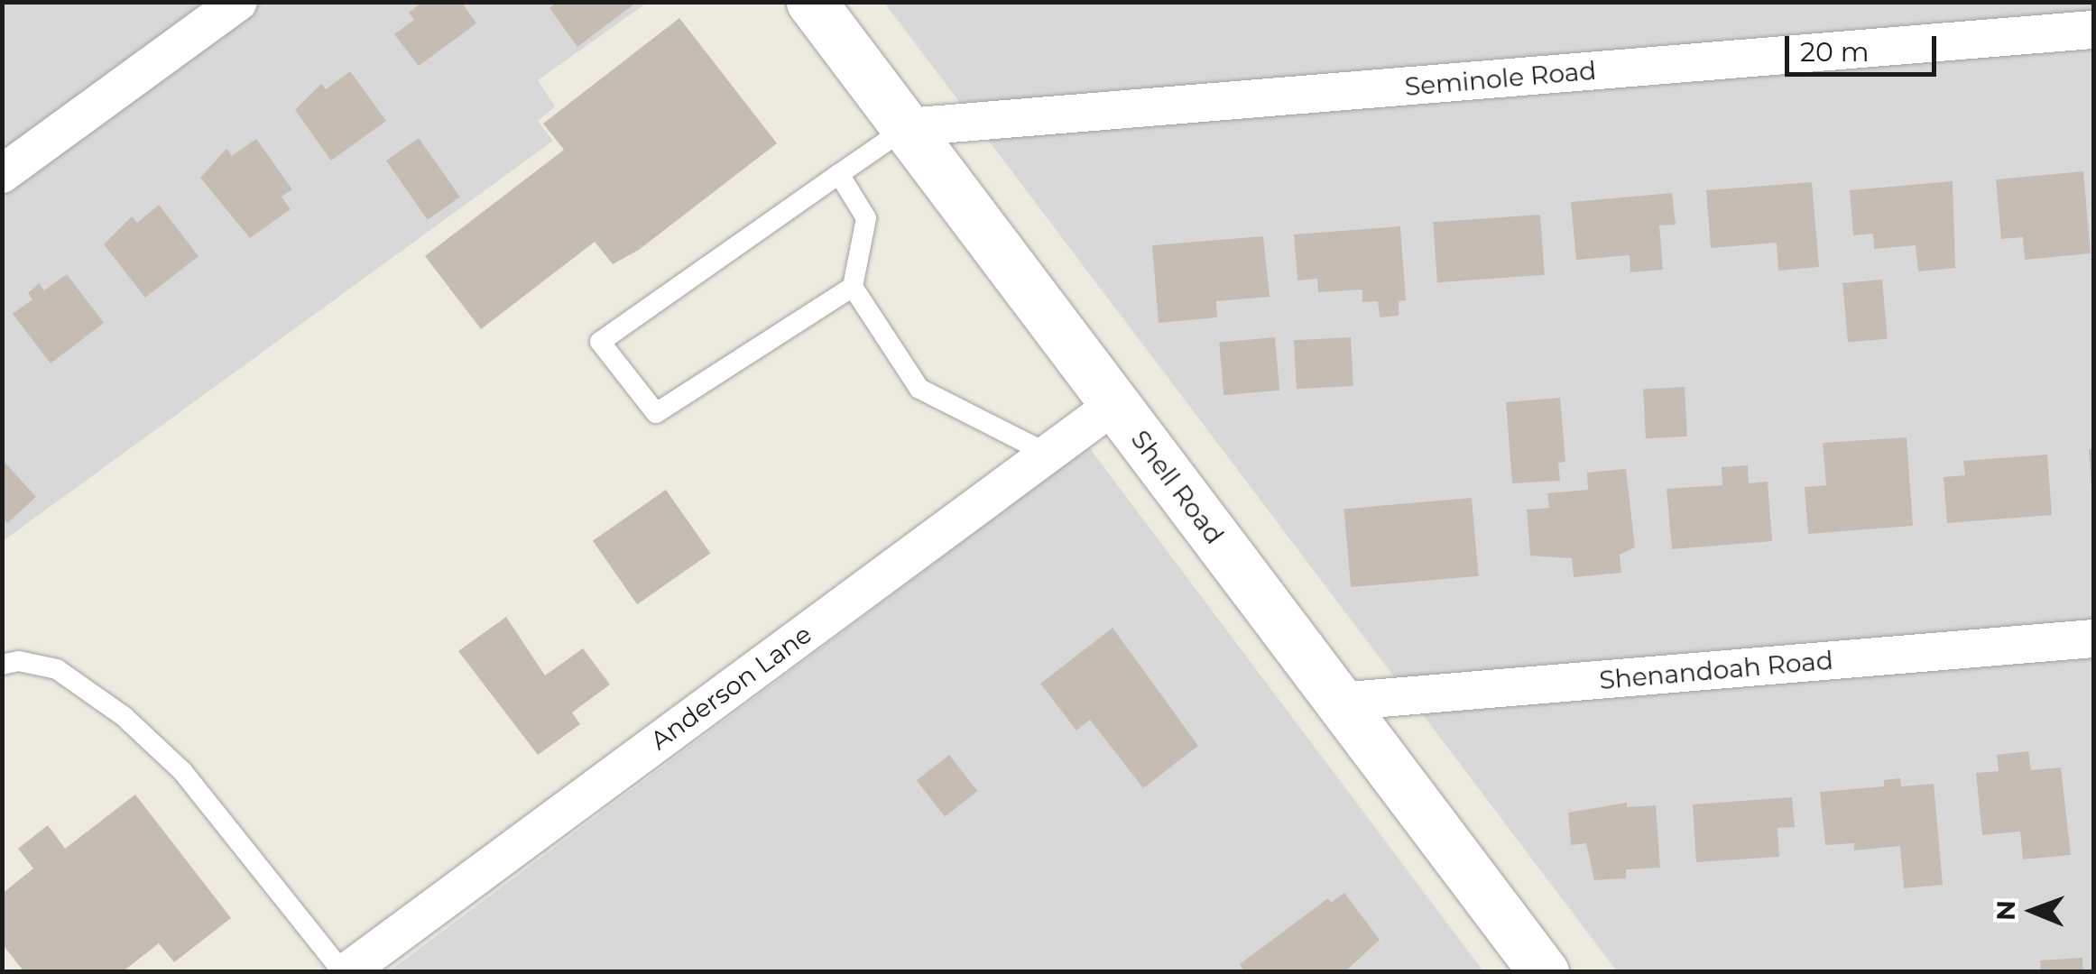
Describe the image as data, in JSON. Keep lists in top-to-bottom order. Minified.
{"streets":{"street":["Seminole Road","Shell Road","Shenandoah Road","Anderson Lane"]},"crossings":[["Seminole Road","Shell Road"],["Shell Road","Shenandoah Road"],["Shell Road","Anderson Lane"]],"scale_bar":"20 m","north":"left"}
